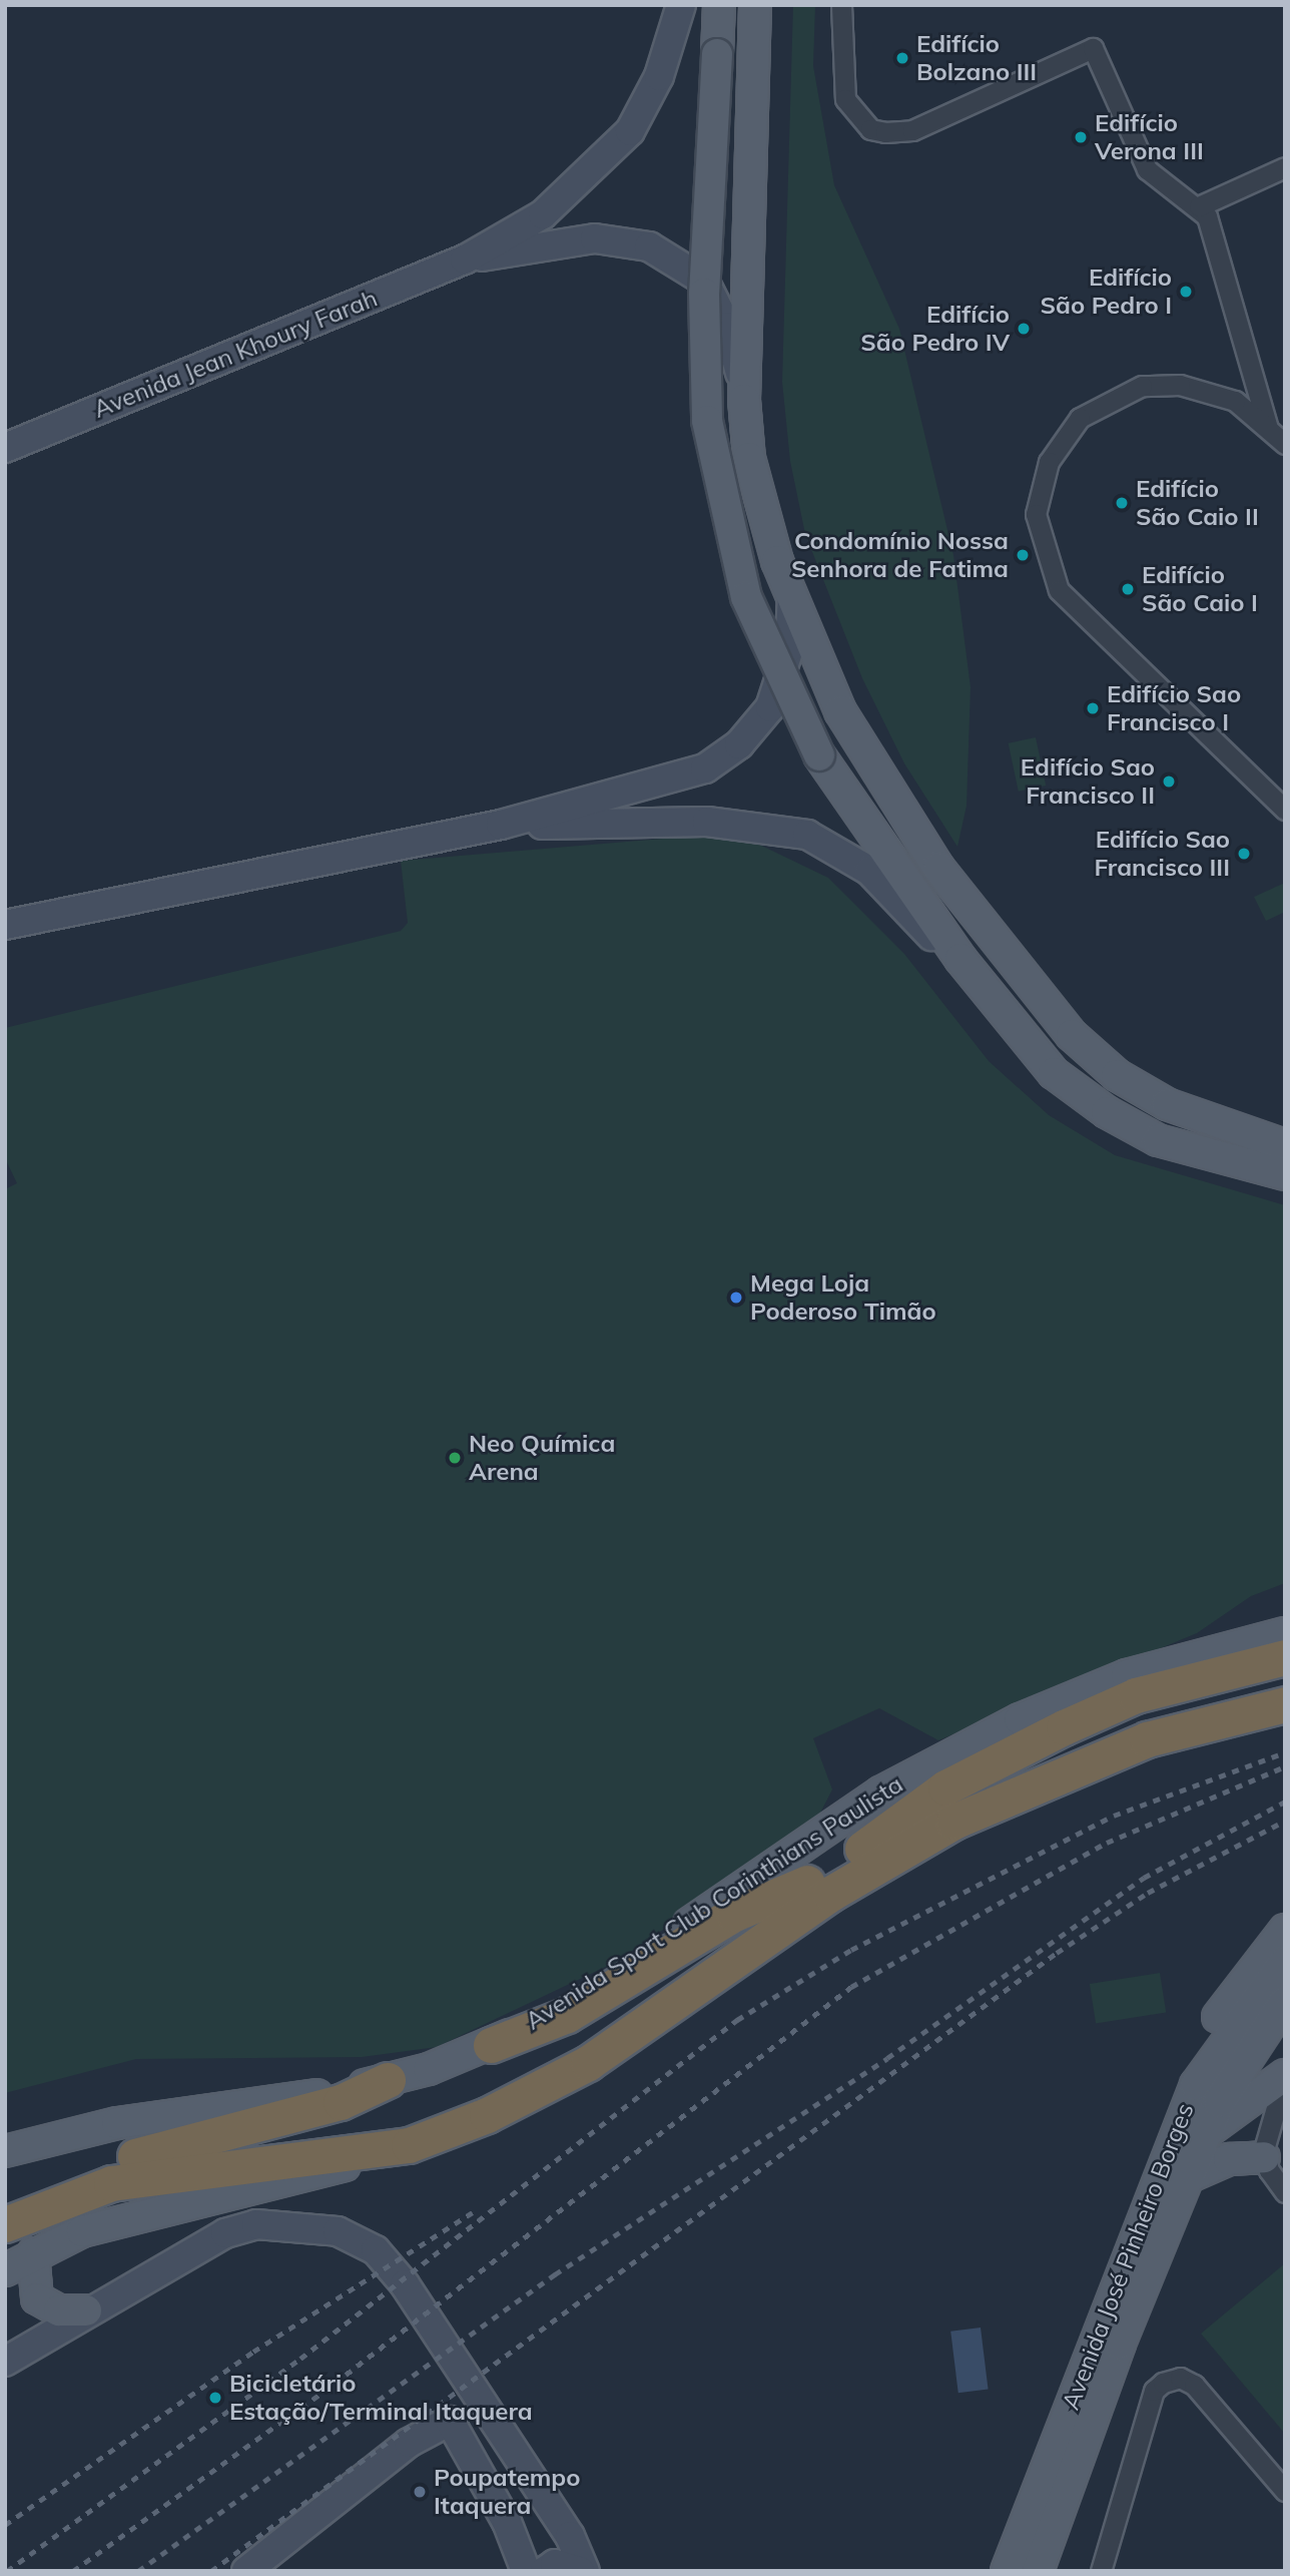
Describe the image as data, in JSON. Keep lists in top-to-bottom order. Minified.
{"streets":{"highway":["Avenida Sport Club Corinthians Paulista"],"main road":["Avenida José Pinheiro Borges"],"street":["Avenida Jean Khoury Farah"]},"places":["Edifício Bolzano III","Edifício Verona III","Edifício São Pedro I","Edifício São Pedro IV","Edifício São Caio II","Condomínio Nossa Senhora de Fatima","Edifício São Caio I","Edifício Sao Francisco I","Edifício Sao Francisco II","Edifício Sao Francisco III","Mega Loja Poderoso Timão","Neo Química Arena","Bicicletário Estação/Terminal Itaquera","Poupatempo Itaquera"]}
